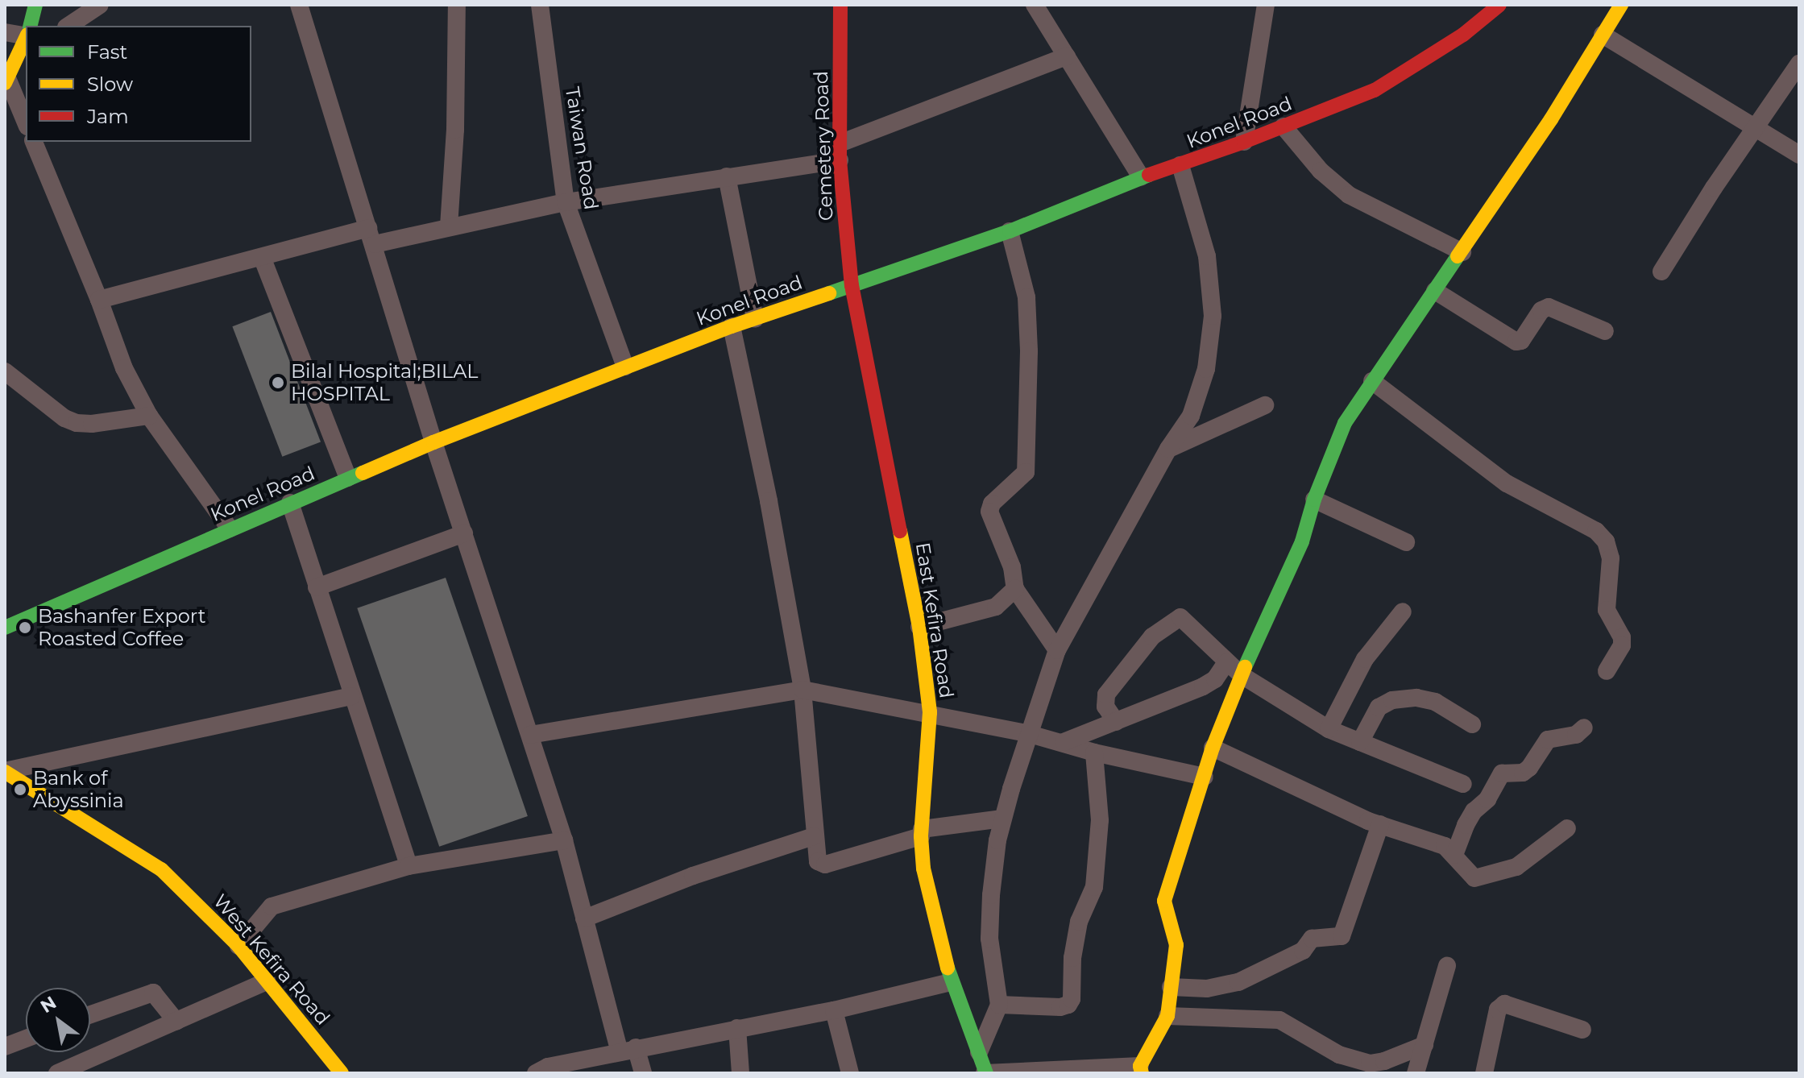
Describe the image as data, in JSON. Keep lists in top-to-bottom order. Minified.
{"streets":{"main road":["Konel Road","Cemetery Road","East Kefira Road","West Kefira Road"],"street":["Taiwan Road"]},"crossings":[["Konel Road","Cemetery Road"],["Konel Road","Taiwan Road"],["Konel Road","East Kefira Road"],["Cemetery Road","East Kefira Road"]],"places":["Bilal Hospital;BILAL HOSPITAL","Bashanfer Export Roasted Coffee","Bank of Abyssinia"],"legend":["Fast","Slow","Jam"],"north":"top left"}
